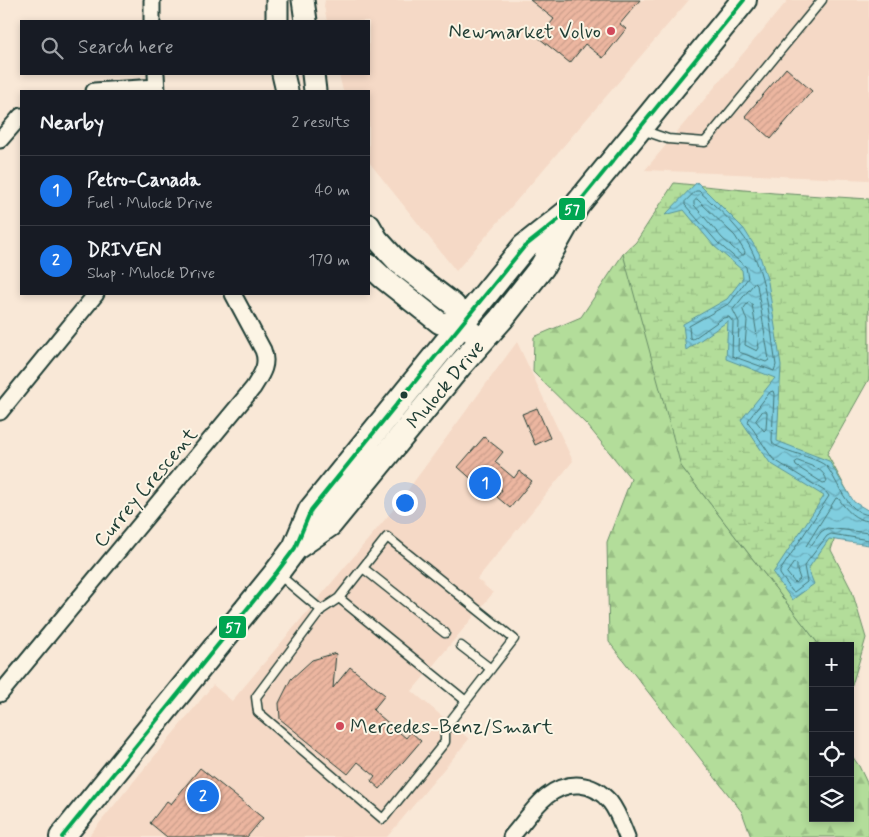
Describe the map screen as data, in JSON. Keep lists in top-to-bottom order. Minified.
{"streets":{"main road":["Mulock Drive"],"street":["Currey Crescent"]},"places":["Newmarket Volvo","Mercedes-Benz/Smart"],"lines":["transit line 57"],"page":{"search":"Search here","heading":["Nearby","2 results"],"list":[{"mark":"1","name":"Petro-Canada","note":"Fuel · Mulock Drive","value":"40 m"},{"mark":"2","name":"DRIVEN","note":"Shop · Mulock Drive","value":"170 m"}],"pins":["1","2"],"map_buttons":["+","−"]}}
